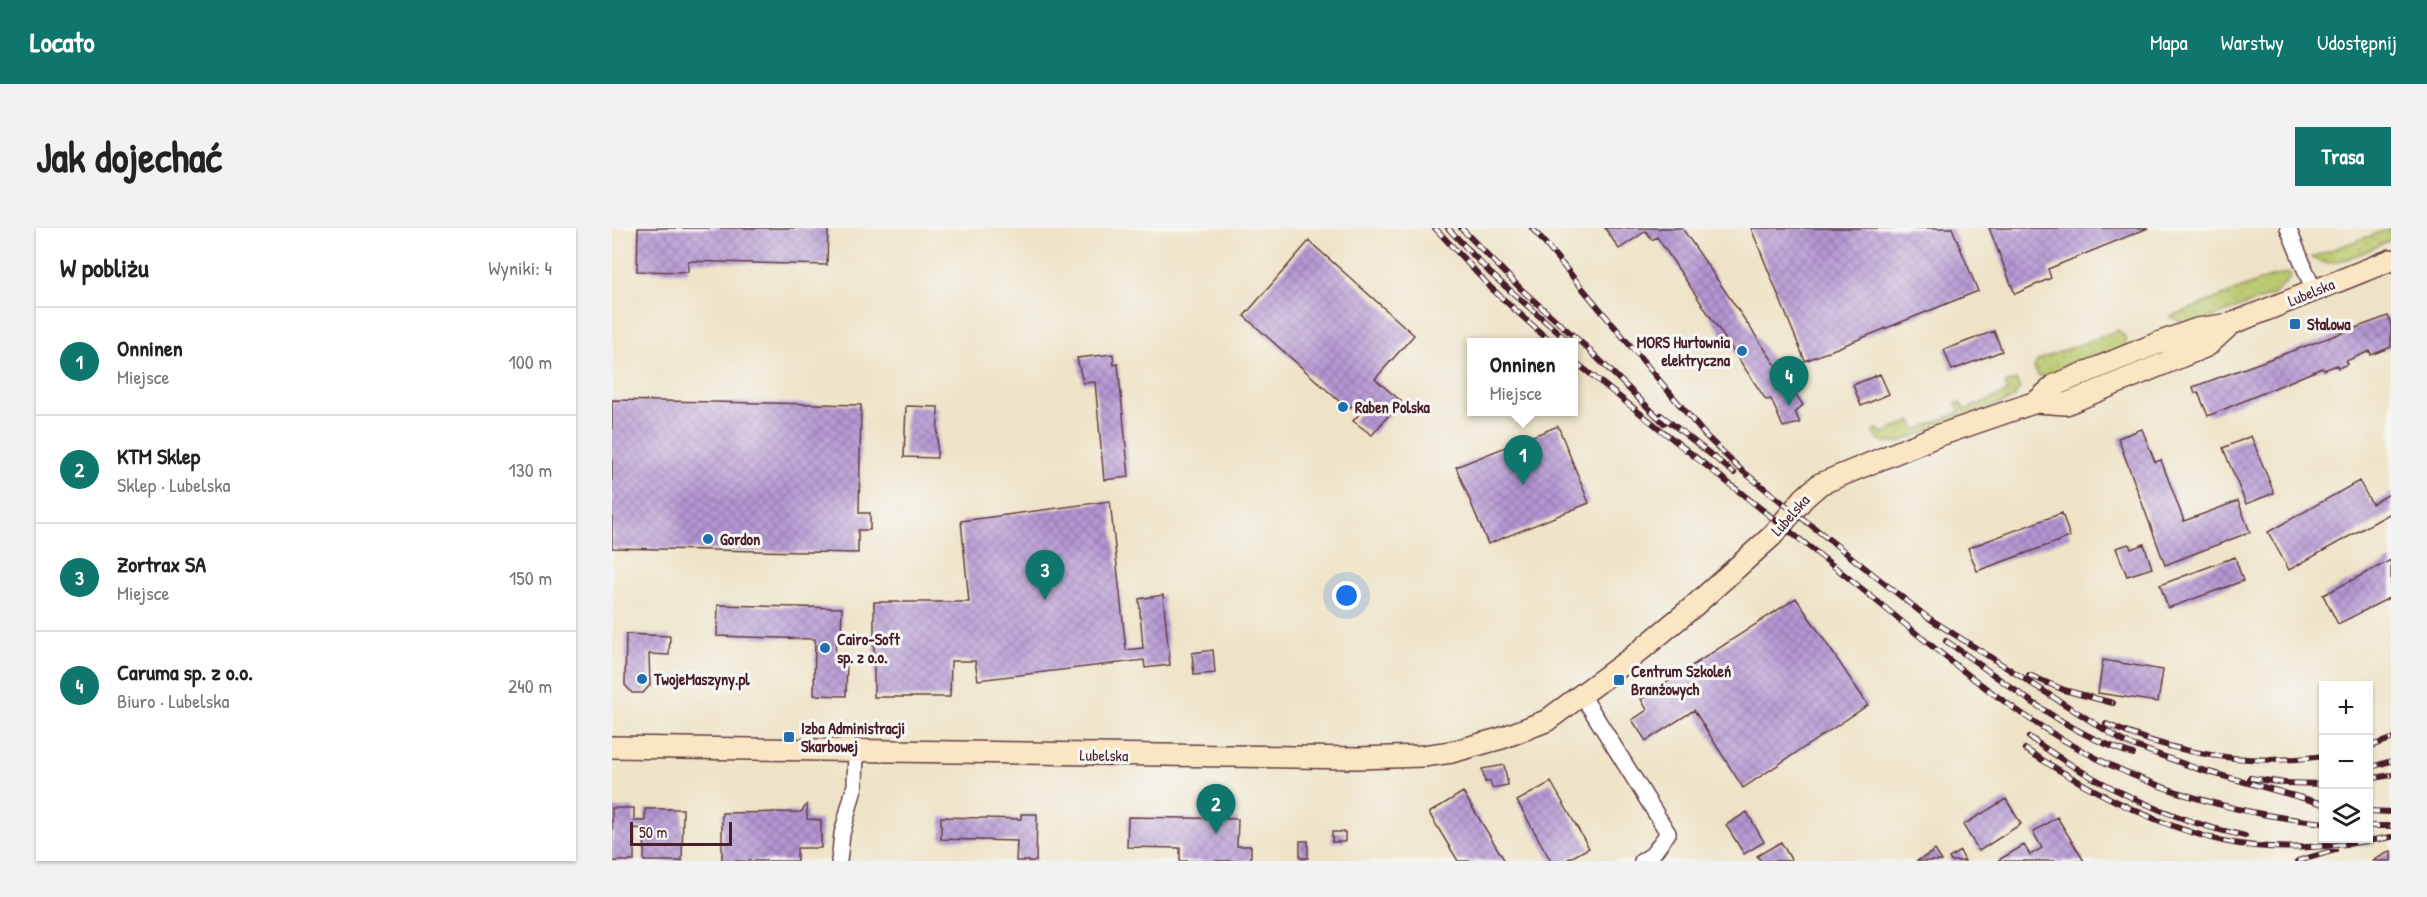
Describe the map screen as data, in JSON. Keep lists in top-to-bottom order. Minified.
{"streets":{"street":["Lubelska"]},"places":{"transit":["Stalowa","Centrum Szkoleń Branżowych","Izba Administracji Skarbowej"],"other":["MORS Hurtownia elektryczna","Raben Polska","Gordon","Cairo-Soft sp. z o.o.","TwojeMaszyny.pl"]},"scale_bar":"50 m","page":{"header":"Locato","nav":["Mapa","Warstwy","Udostępnij"],"buttons":"Trasa","title":"Jak dojechać","heading":["W pobliżu","Wyniki: 4"],"list":[{"mark":"1","name":"Onninen","note":"Miejsce","value":"100 m"},{"mark":"2","name":"KTM Sklep","note":"Sklep · Lubelska","value":"130 m"},{"mark":"3","name":"Zortrax SA","note":"Miejsce","value":"150 m"},{"mark":"4","name":"Caruma sp. z o.o.","note":"Biuro · Lubelska","value":"240 m"}],"popup":["Onninen","Miejsce"],"pins":["4","1","3","2"],"map_buttons":["+","−"],"scale":"50 m"}}
